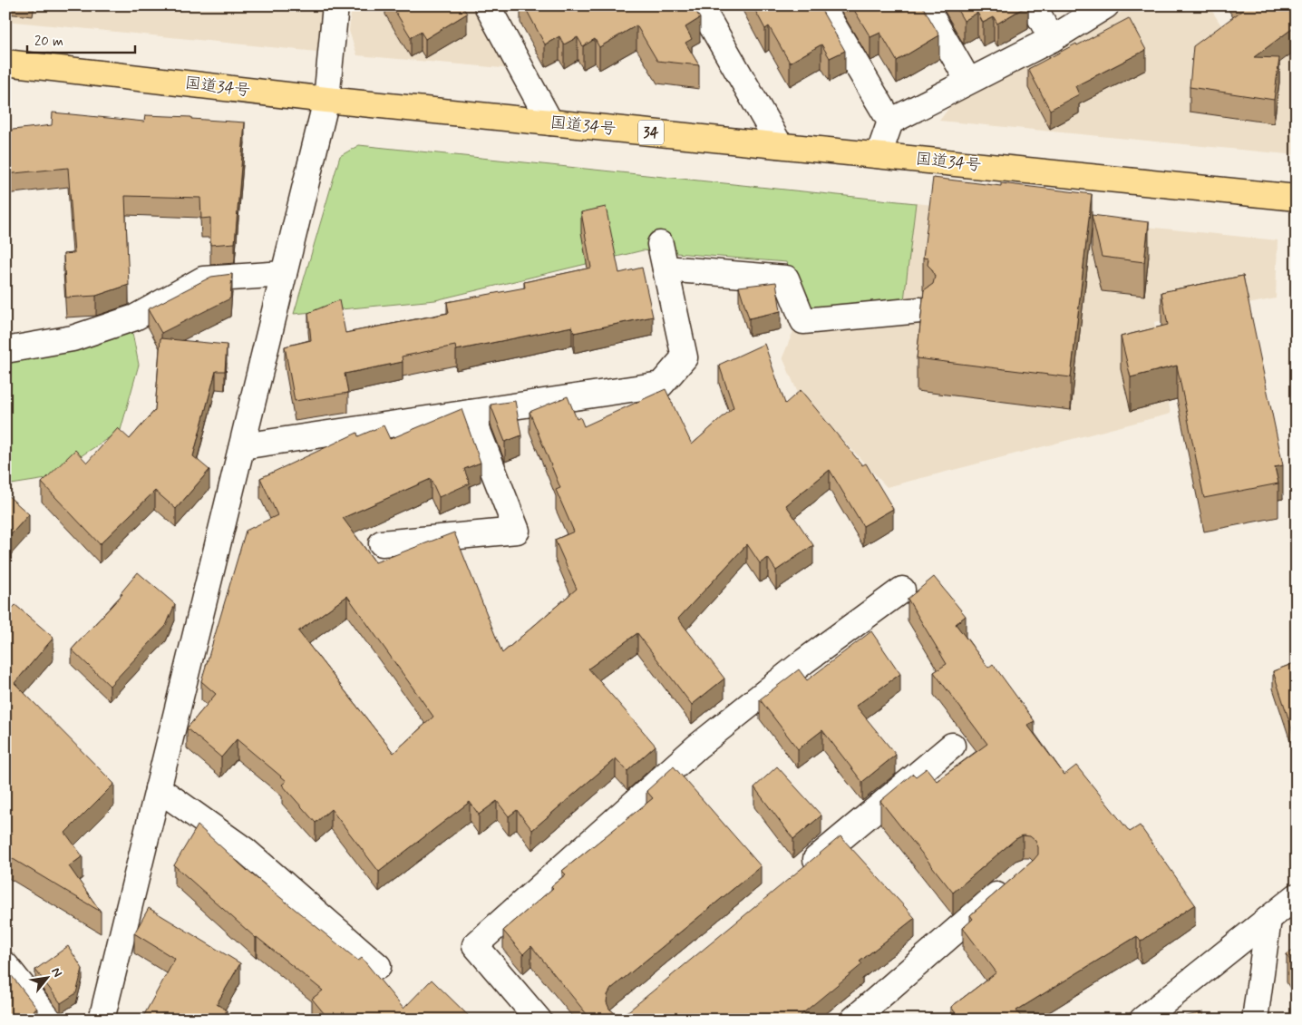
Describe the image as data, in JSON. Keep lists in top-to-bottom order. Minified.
{"streets":{"highway":["国道34号","34"]},"scale_bar":"20 m","north":"top right"}
